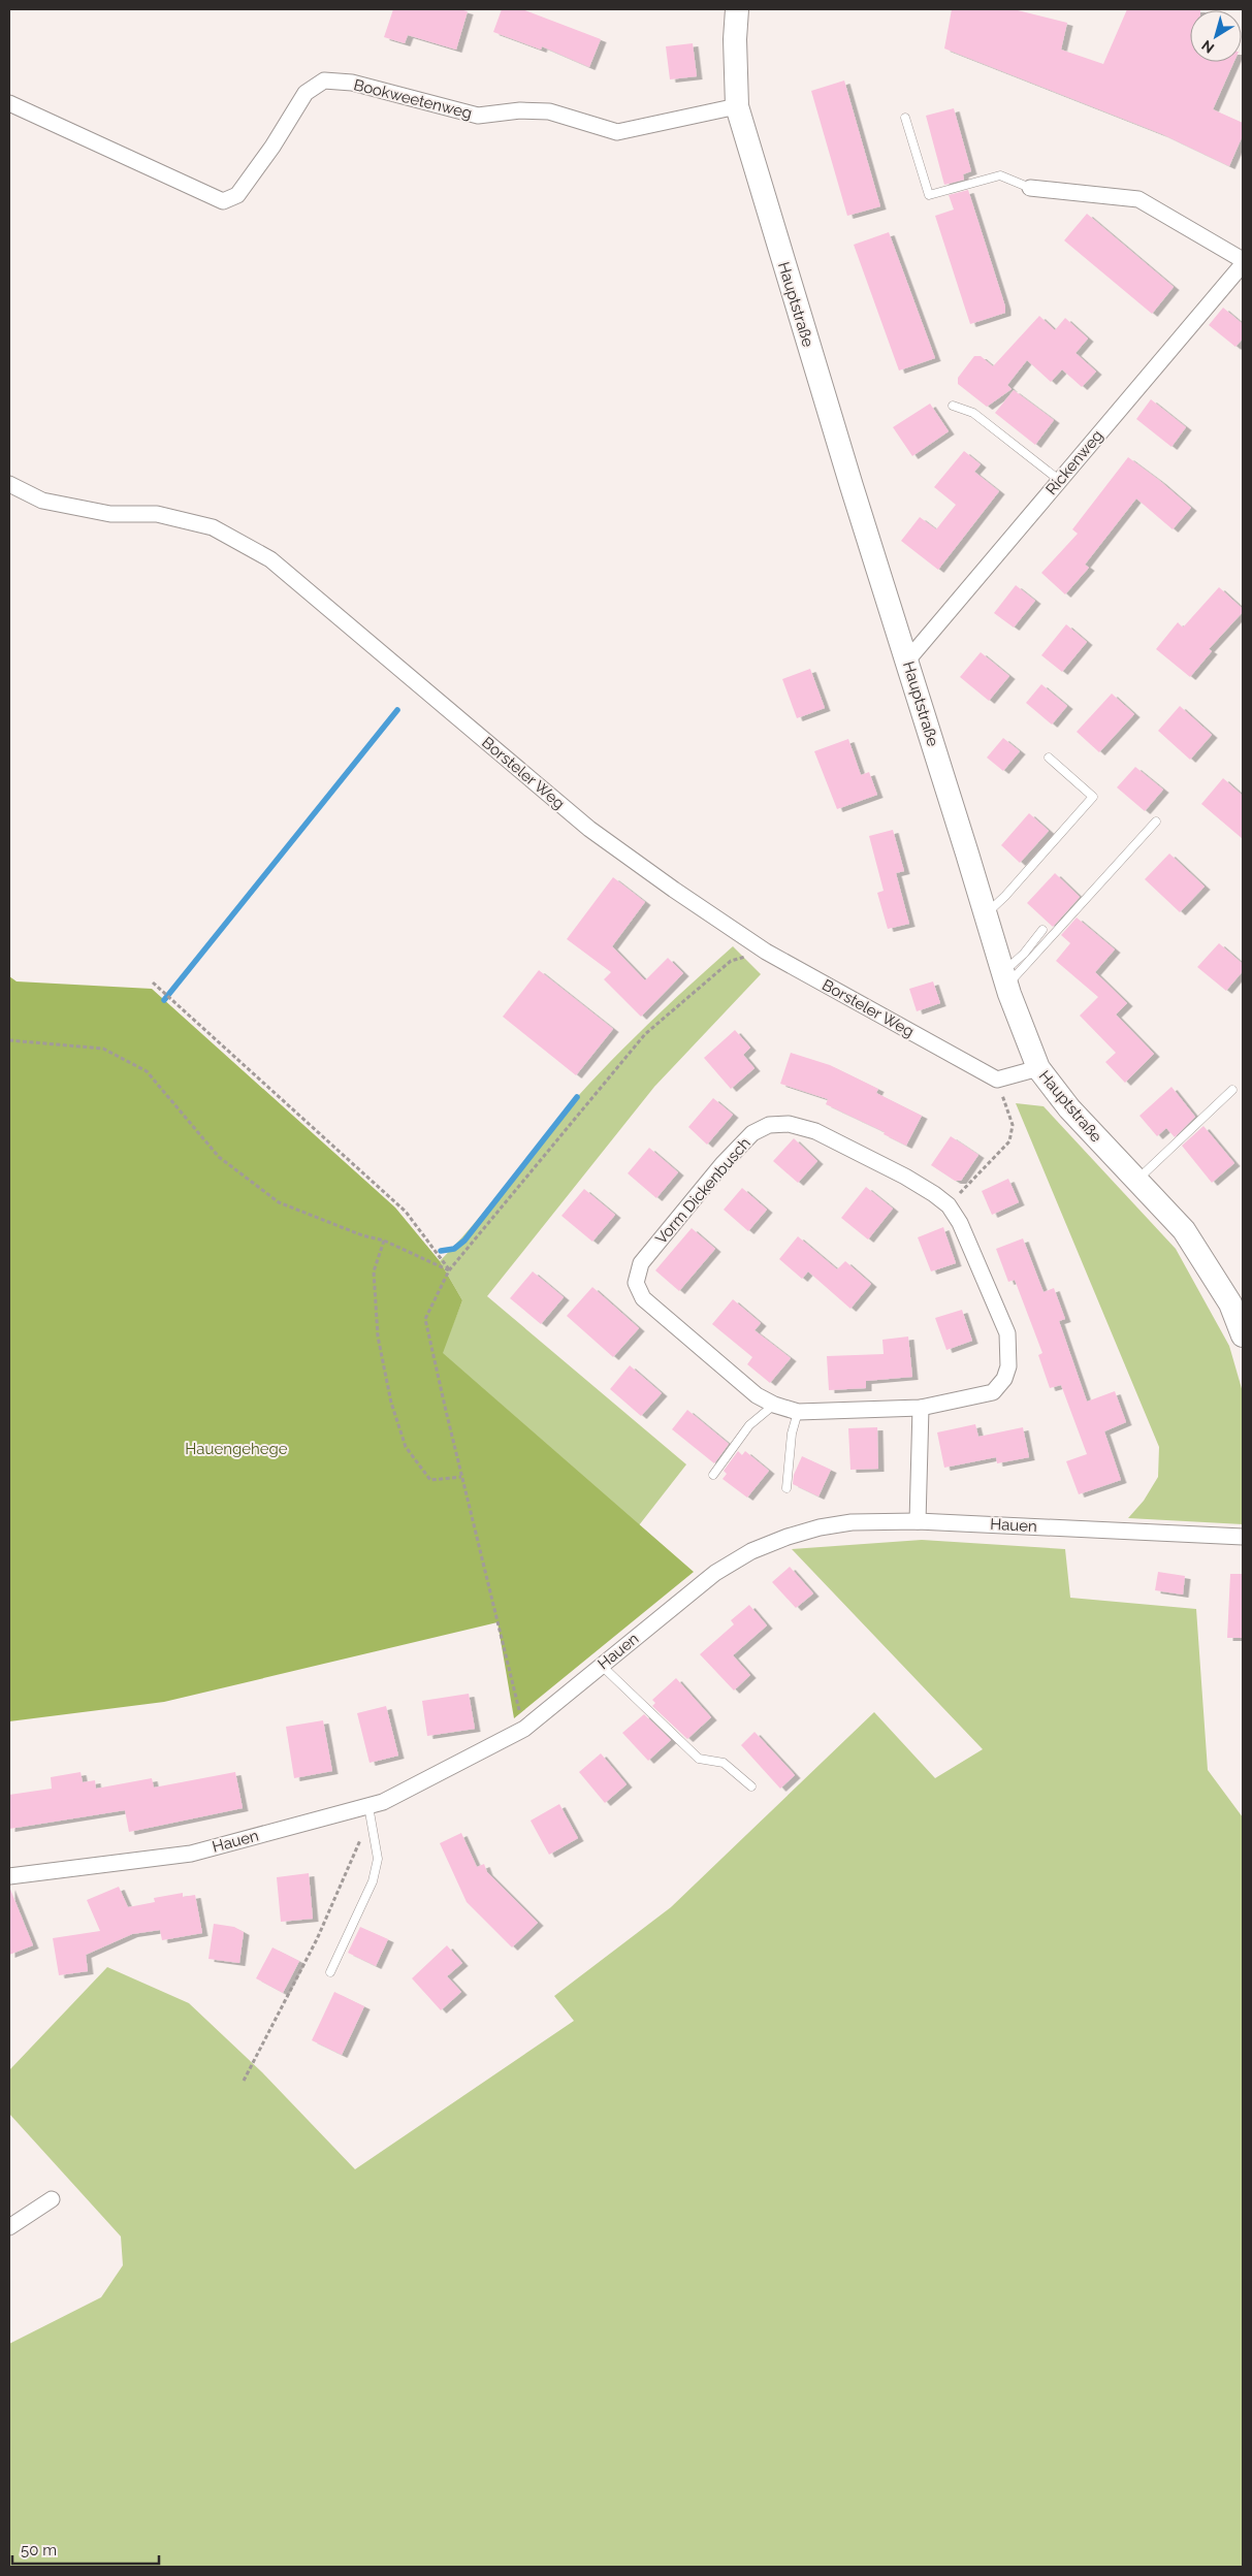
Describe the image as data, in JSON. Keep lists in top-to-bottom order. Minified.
{"streets":{"main road":["Hauptstraße"],"street":["Bookweetenweg","Rickenweg","Borsteler Weg","Vorm Dickenbusch","Hauen"]},"crossings":[["Bookweetenweg","Hauptstraße"],["Hauptstraße","Rickenweg"]],"parks":["Hauengehege"],"scale_bar":"50 m","north":"bottom left"}
